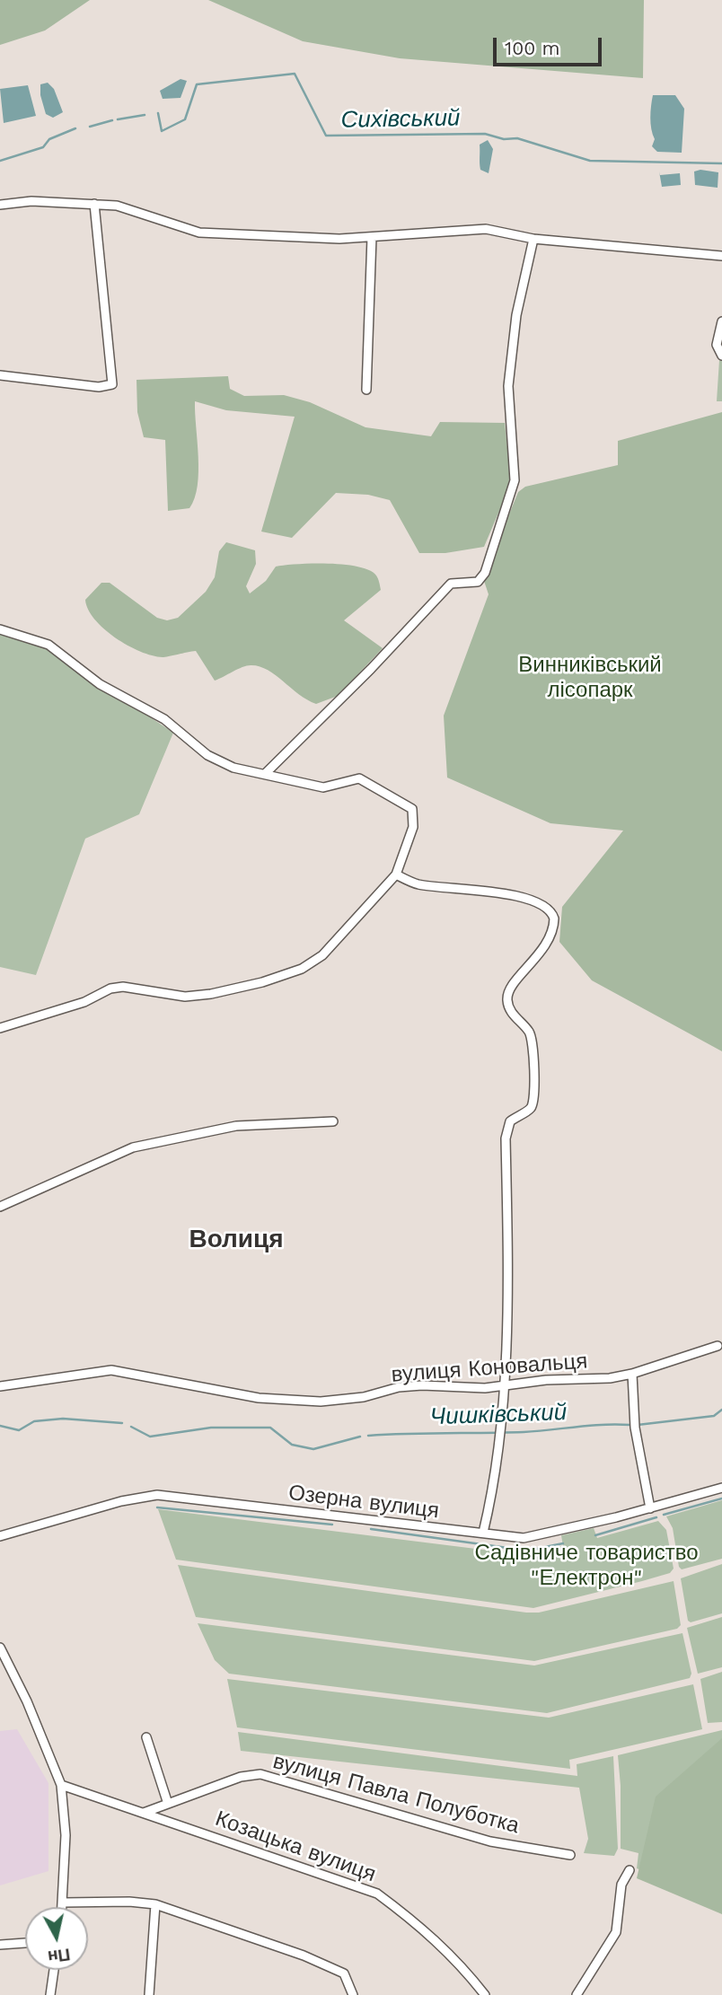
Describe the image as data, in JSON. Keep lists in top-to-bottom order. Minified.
{"streets":{"street":["вулиця Коновальця","Озерна вулиця","вулиця Павла Полуботка","Козацька вулиця"]},"crossings":[["вулиця Павла Полуботка","Козацька вулиця"]],"districts":["Волиця"],"water":["Сихівський","Чишківський"],"parks":["Винниківський лісопарк","Садівниче товариство \"Електрон\""],"scale_bar":"100 m","north":"bottom"}
